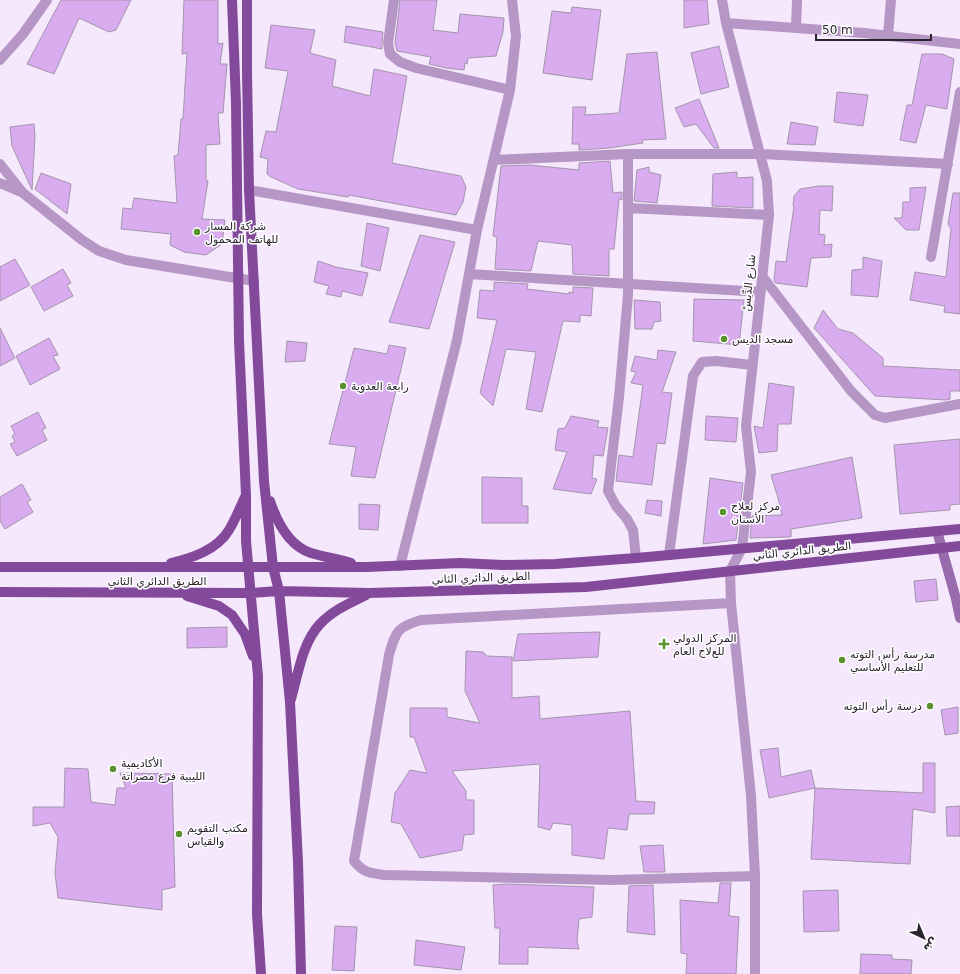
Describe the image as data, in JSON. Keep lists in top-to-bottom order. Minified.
{"streets":{"main road":["الطريق الدائري الثاني"],"street":["شارع الدِّيسْ"]},"crossings":[["شارع الدِّيسْ","الطريق الدائري الثاني"]],"places":{"other":["شركة المسار للهاتف المحمول","مسجد الديس","رابعة العدوية","مركز لعلاج الأسنان","مدرسة رأس التوته للتعليم الأساسي","درسة رأس التوته","الأكاديمية الليبية فرع مصراتة","مكتب التقويم والقياس"],"health":["المركز الدولي للعﻻج العام"]},"scale_bar":"50 m","north":"bottom right"}
